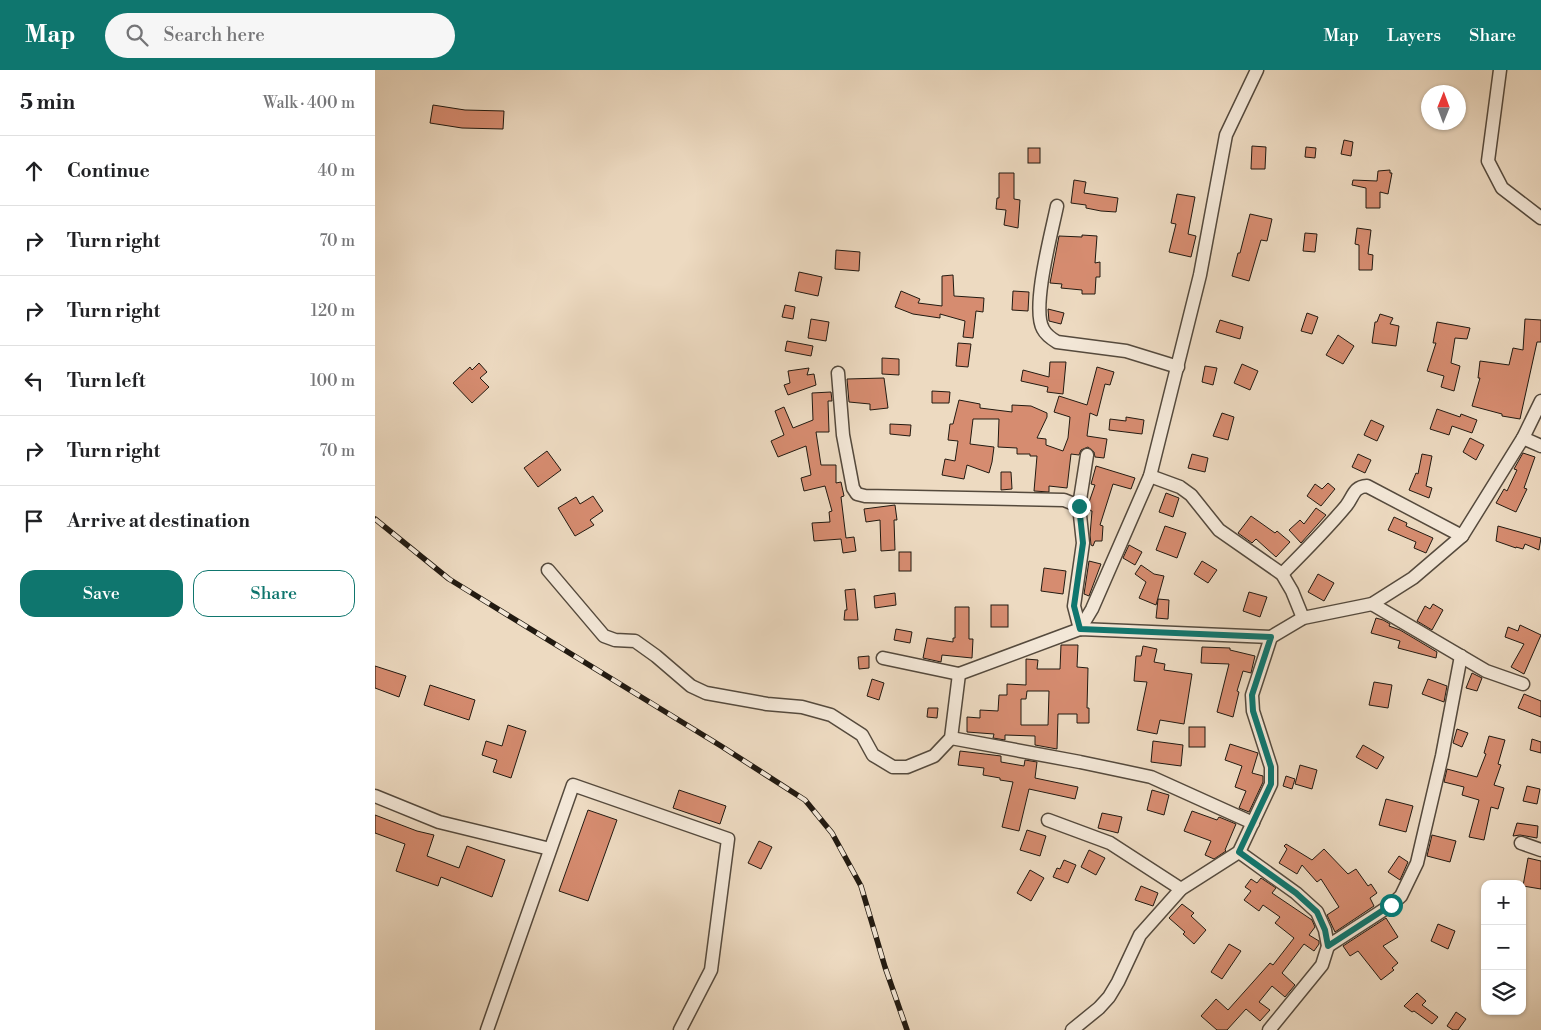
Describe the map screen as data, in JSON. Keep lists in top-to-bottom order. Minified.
{"north":"top","page":{"header":"Map","search":"Search here","nav":["Map","Layers","Share"],"heading":["5 min","Walk · 400 m"],"list":[["Continue","40 m"],["Turn right","70 m"],["Turn right","120 m"],["Turn left","100 m"],["Turn right","70 m"],"Arrive at destination"],"buttons":["Save","Share"],"map_buttons":["+","−"]}}
